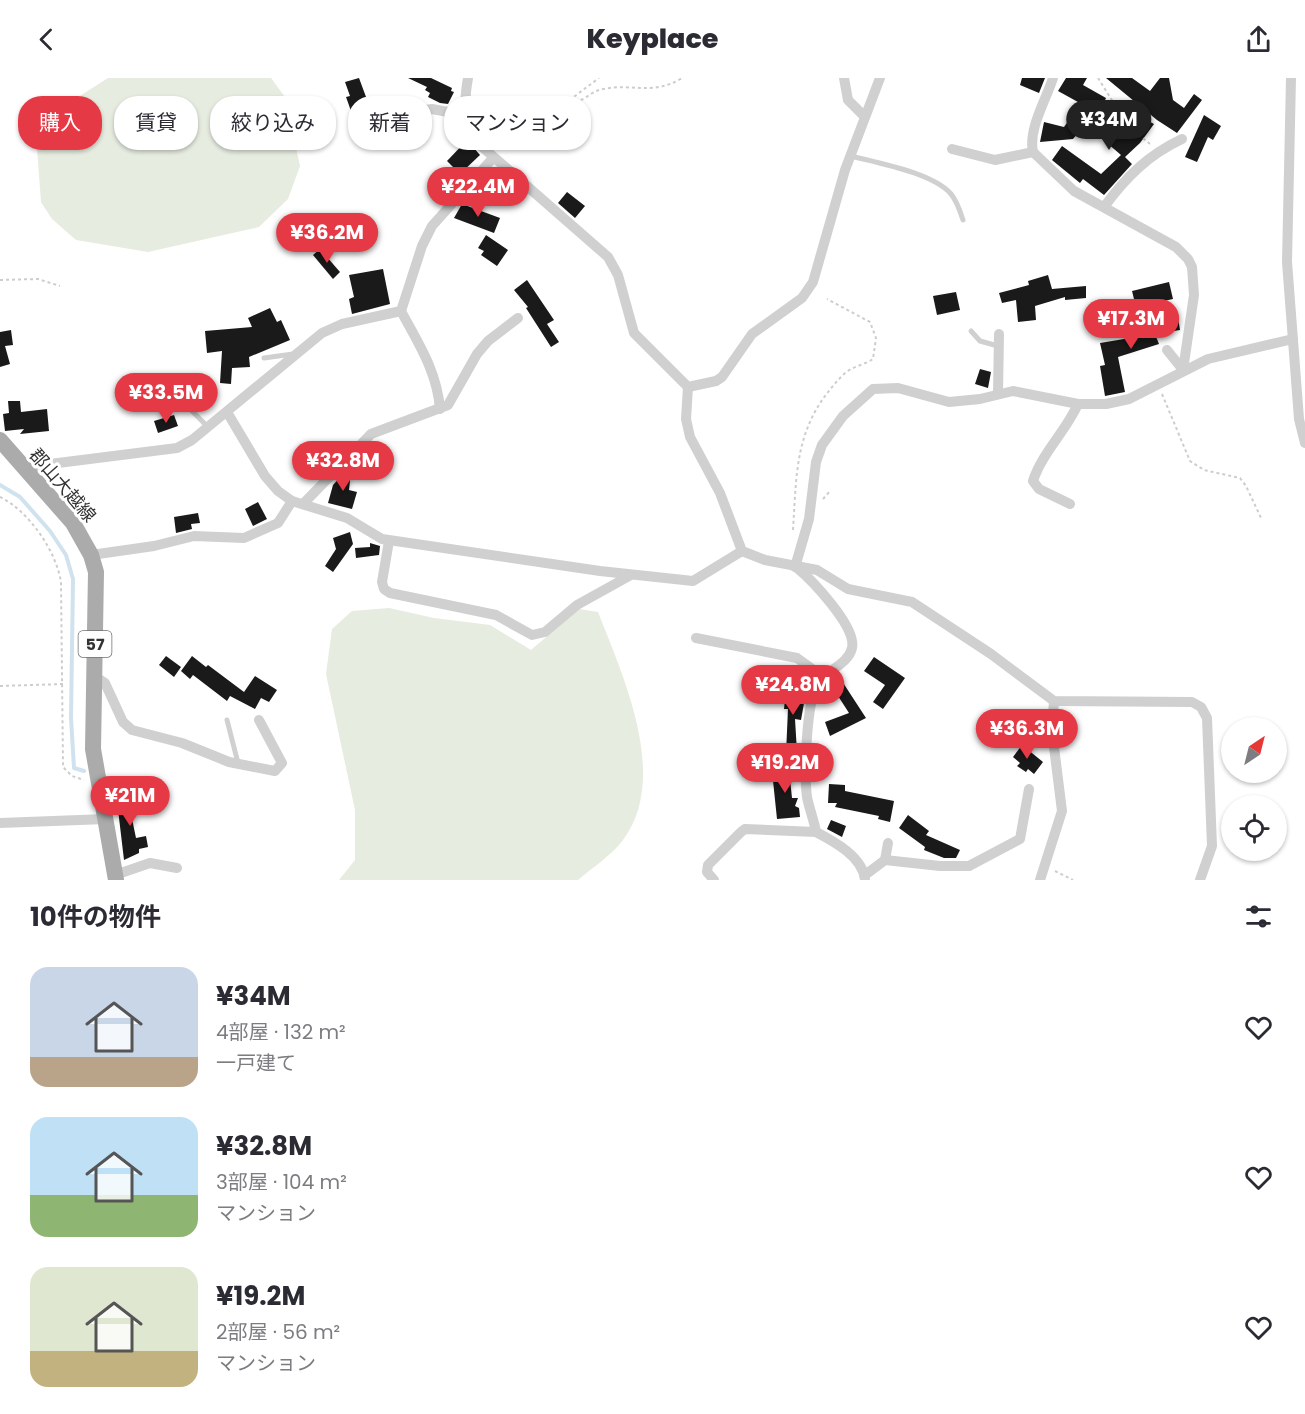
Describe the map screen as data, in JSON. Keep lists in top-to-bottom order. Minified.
{"streets":{"main road":["郡山大越線","57"]},"north":"top right","page":{"header":"Keyplace","chip":["購入","賃貸","絞り込み","新着","マンション"],"price":["¥34M","¥22.4M","¥36.2M","¥17.3M","¥33.5M","¥32.8M","¥24.8M","¥36.3M","¥19.2M","¥21M"],"heading":"10件の物件","list":[{"name":"¥34M","note":"4部屋 · 132 m² · 一戸建て"},{"name":"¥32.8M","note":"3部屋 · 104 m² · マンション"},{"name":"¥19.2M","note":"2部屋 · 56 m² · マンション"}]}}
